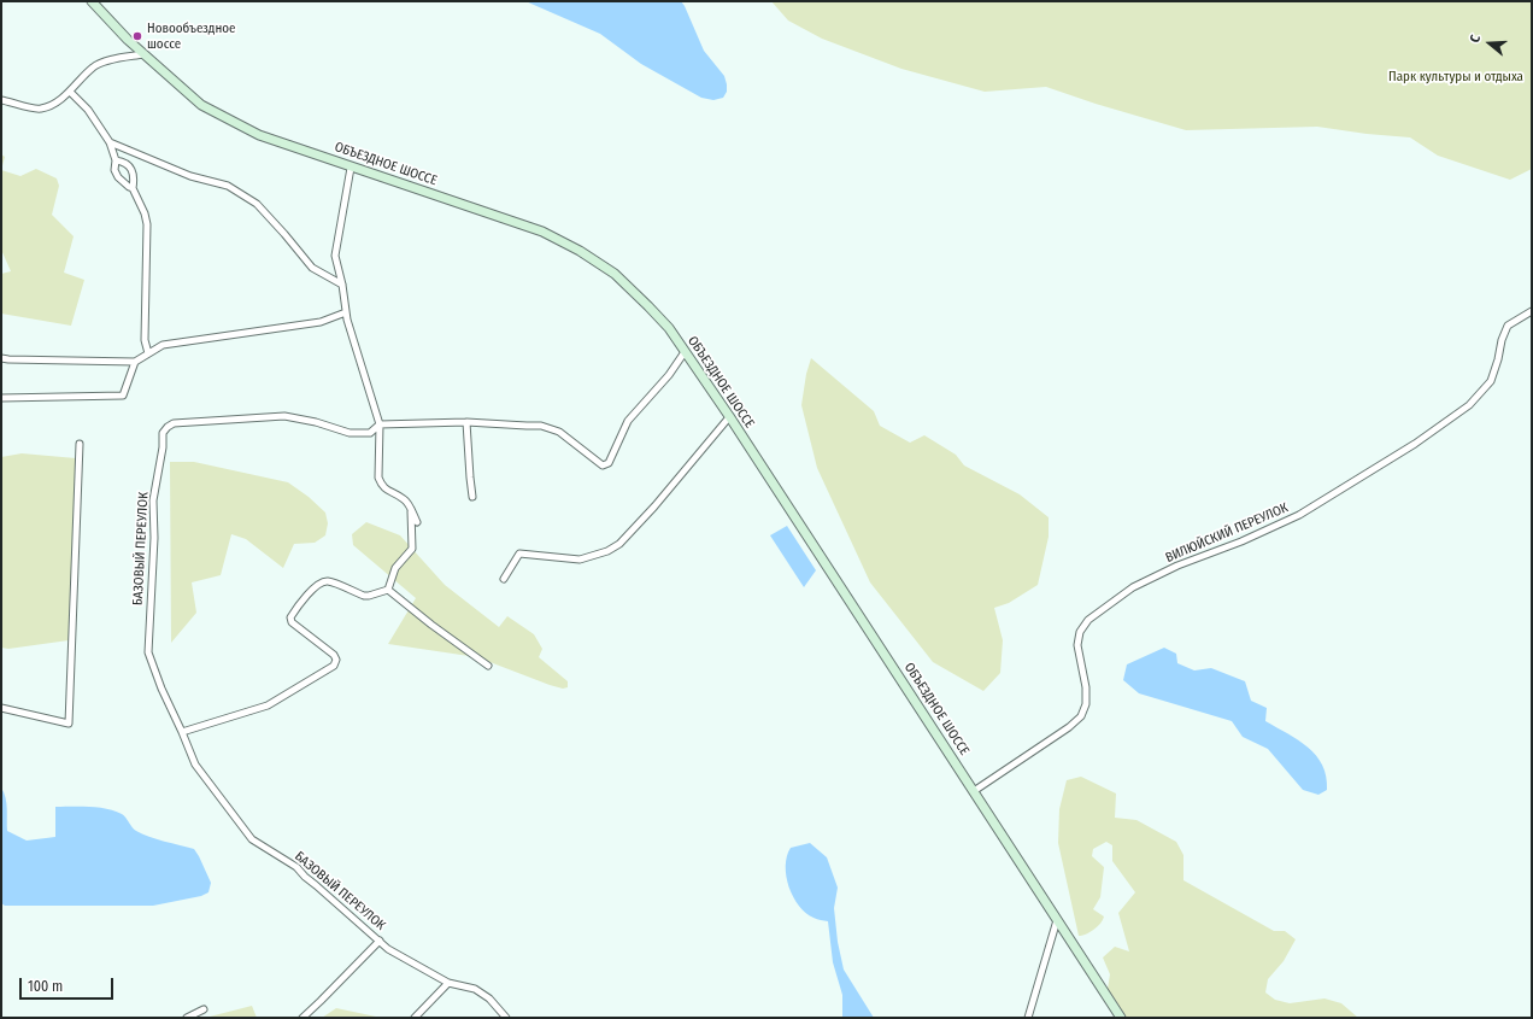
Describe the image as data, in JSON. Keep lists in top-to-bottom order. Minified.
{"streets":{"main road":["ОБЪЕЗДНОЕ ШОССЕ"],"street":["ВИЛЮЙСКИЙ ПЕРЕУЛОК","БАЗОВЫЙ ПЕРЕУЛОК"]},"crossings":[["ОБЪЕЗДНОЕ ШОССЕ","ВИЛЮЙСКИЙ ПЕРЕУЛОК"],["ОБЪЕЗДНОЕ ШОССЕ","БАЗОВЫЙ ПЕРЕУЛОК"]],"parks":["Парк культуры и отдыха"],"places":["Новообъездное шоссе"],"scale_bar":"100 m","north":"left"}
